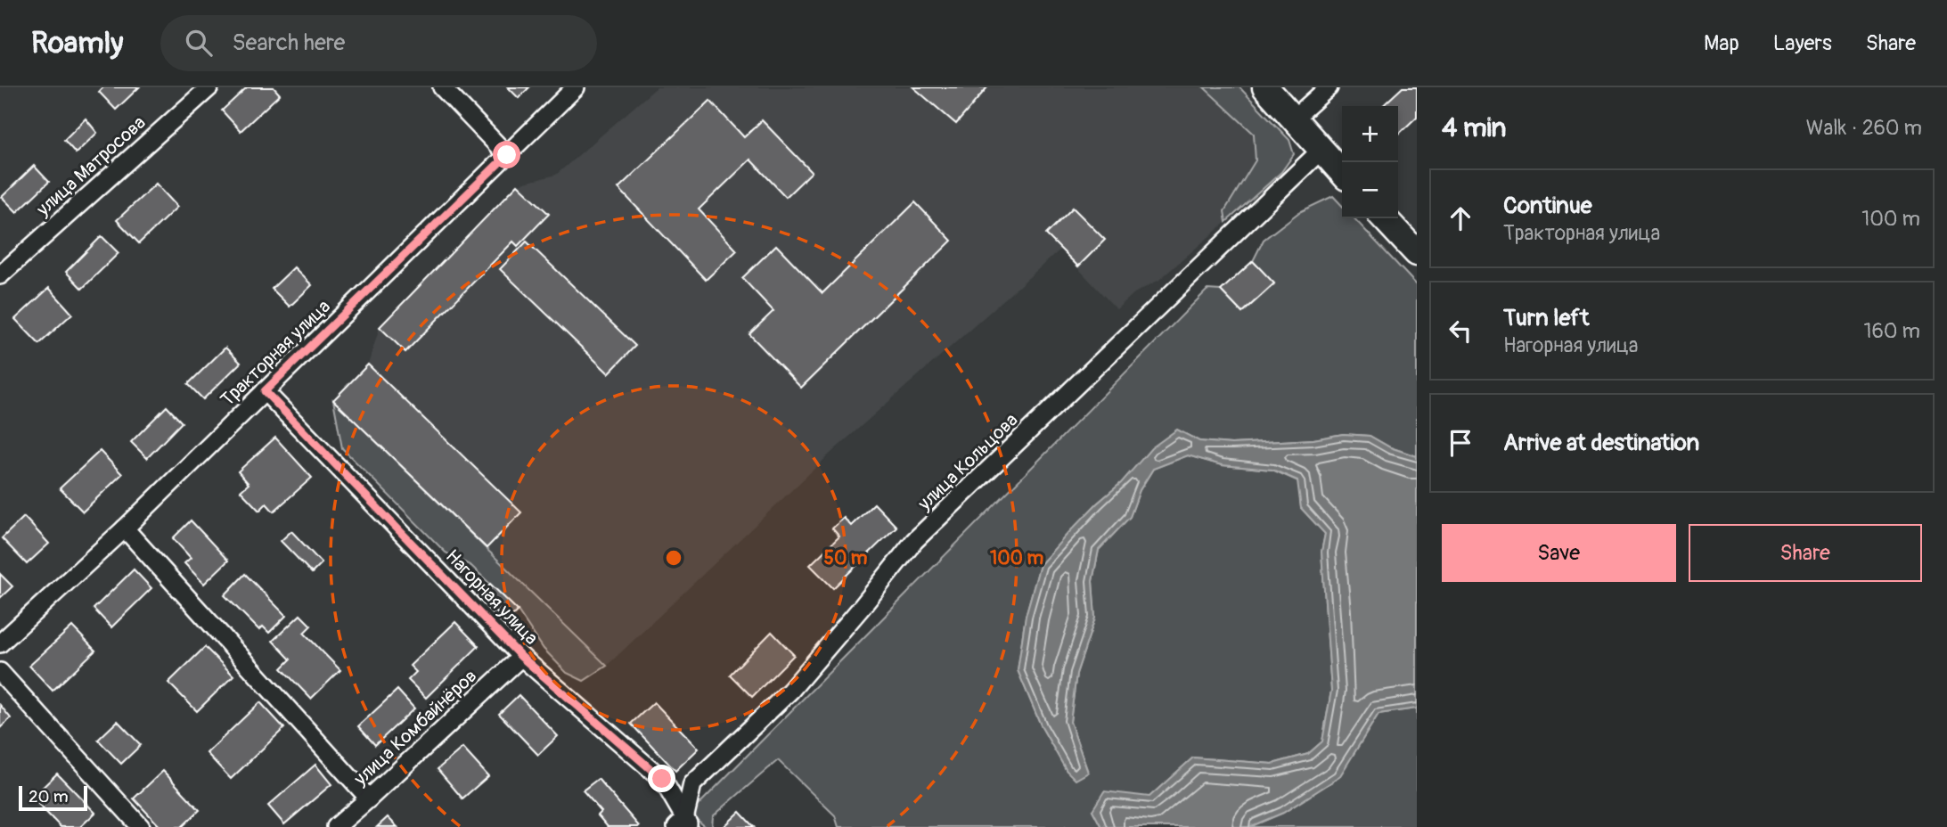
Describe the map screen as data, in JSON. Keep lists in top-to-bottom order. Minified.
{"streets":{"street":["улица Матросова","Тракторная улица","улица Кольцова","Нагорная улица","улица Комбайнёров"]},"crossings":[["Тракторная улица","Нагорная улица"],["улица Кольцова","Нагорная улица"],["Нагорная улица","улица Комбайнёров"]],"scale_bar":"20 m","page":{"header":"Roamly","search":"Search here","nav":["Map","Layers","Share"],"heading":["4 min","Walk · 260 m"],"map_buttons":["+","−"],"list":[["Continue","Тракторная улица","100 m"],["Turn left","Нагорная улица","160 m"],"Arrive at destination"],"buttons":["Save","Share"],"scale":"20 m"},"rings":["50 m","100 m"]}
